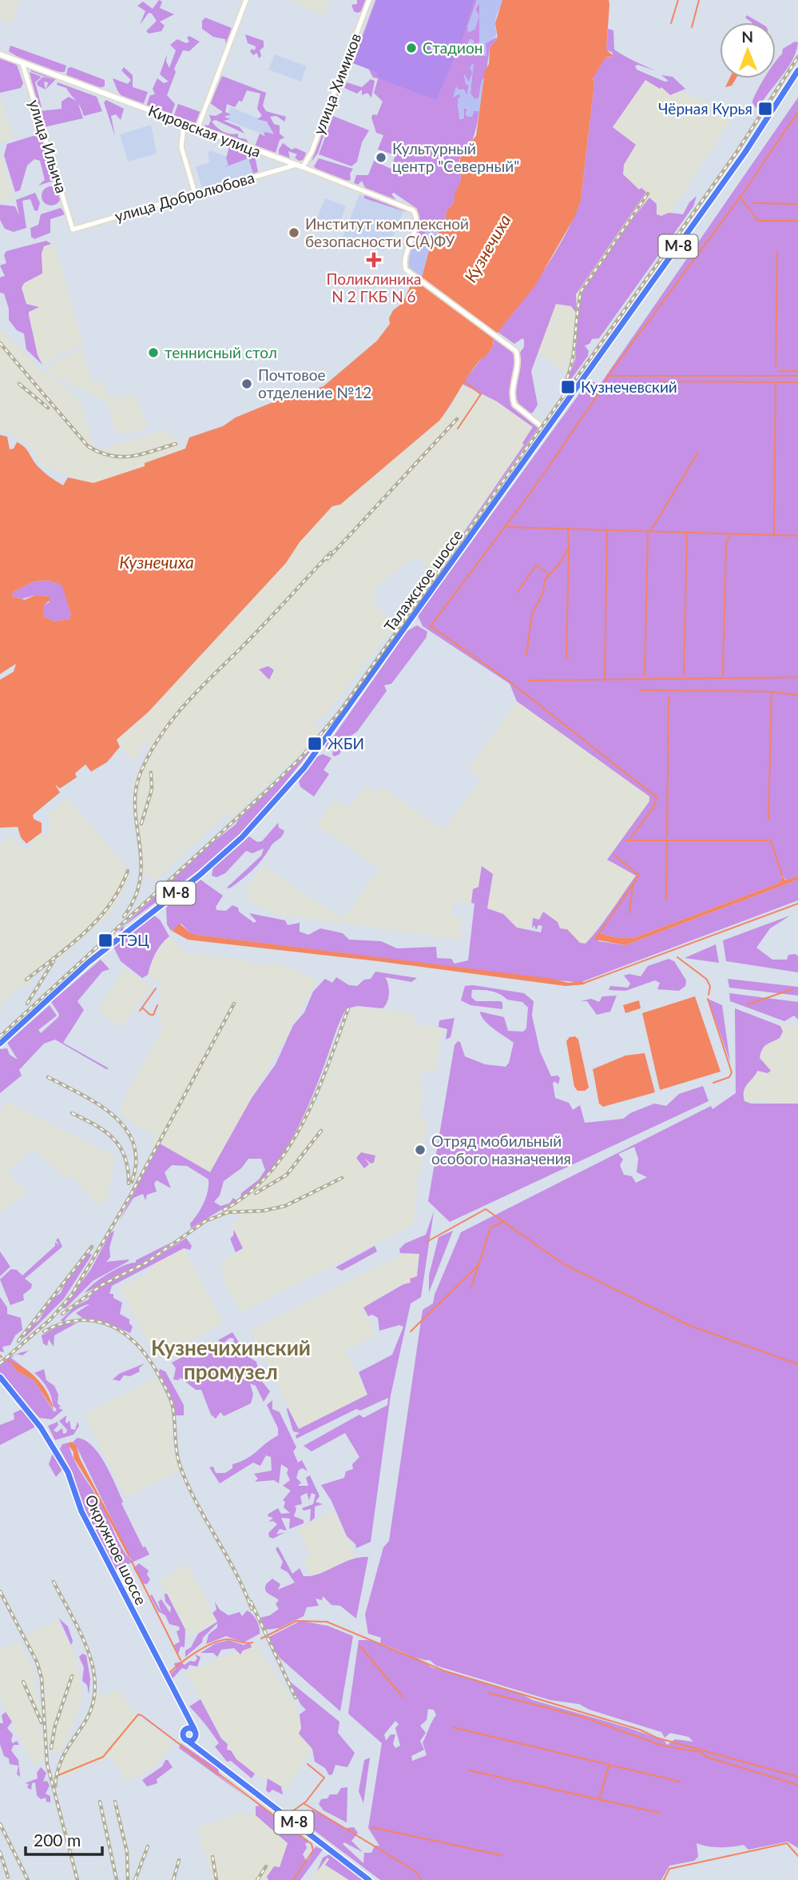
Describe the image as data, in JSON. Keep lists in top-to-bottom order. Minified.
{"streets":{"main road":["Кировская улица","М-8","Талажское шоссе","Окружное шоссе"],"street":["улица Химиков","улица Ильича","улица Добролюбова"]},"crossings":[["улица Химиков","Кировская улица"],["Кировская улица","улица Ильича"],["Кировская улица","улица Добролюбова"],["Кировская улица","Талажское шоссе"],["улица Ильича","улица Добролюбова"]],"districts":["Кузнечихинский промузел"],"water":["Кузнечиха"],"places":{"other":["Стадион","Культурный центр \"Северный\"","Институт комплексной безопасности С(А)ФУ","теннисный стол","Почтовое отделение №12","Отряд мобильный особого назначения"],"transit":["Чёрная Курья","Кузнечевский","ЖБИ","ТЭЦ"],"health":["Поликлиника N 2 ГКБ N 6"]},"scale_bar":"200 m","north":"top"}
